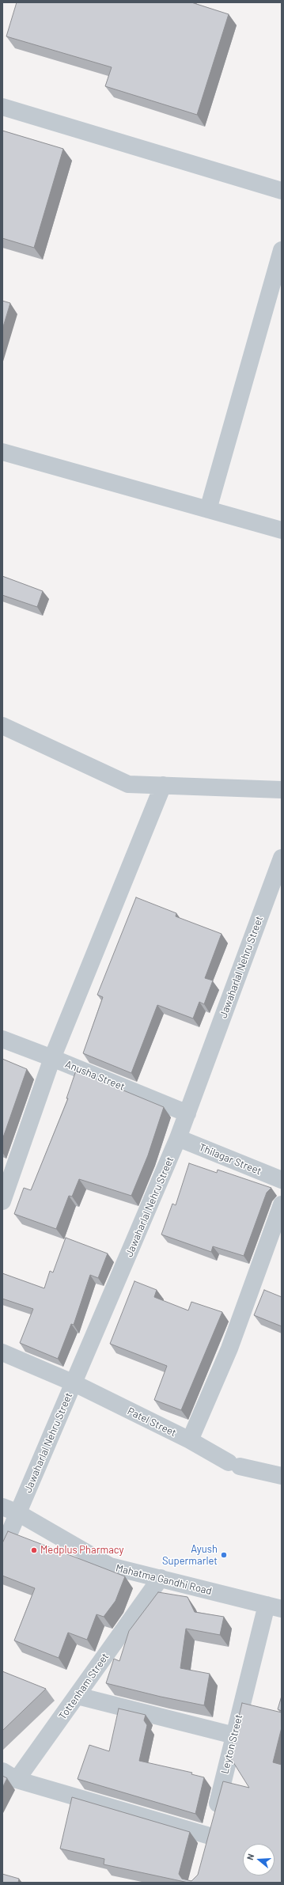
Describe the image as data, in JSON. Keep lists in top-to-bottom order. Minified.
{"streets":{"street":["Jawaharlal Nehru Street","Anusha Street","Thilagar Street","Patel Street","Mahatma Gandhi Road","Tottenham Street","Leyton Street"]},"crossings":[["Jawaharlal Nehru Street","Anusha Street"],["Jawaharlal Nehru Street","Thilagar Street"],["Jawaharlal Nehru Street","Patel Street"],["Jawaharlal Nehru Street","Mahatma Gandhi Road"],["Mahatma Gandhi Road","Tottenham Street"],["Mahatma Gandhi Road","Leyton Street"]],"places":["Medplus Pharmacy","Ayush Supermarlet"],"north":"left"}
